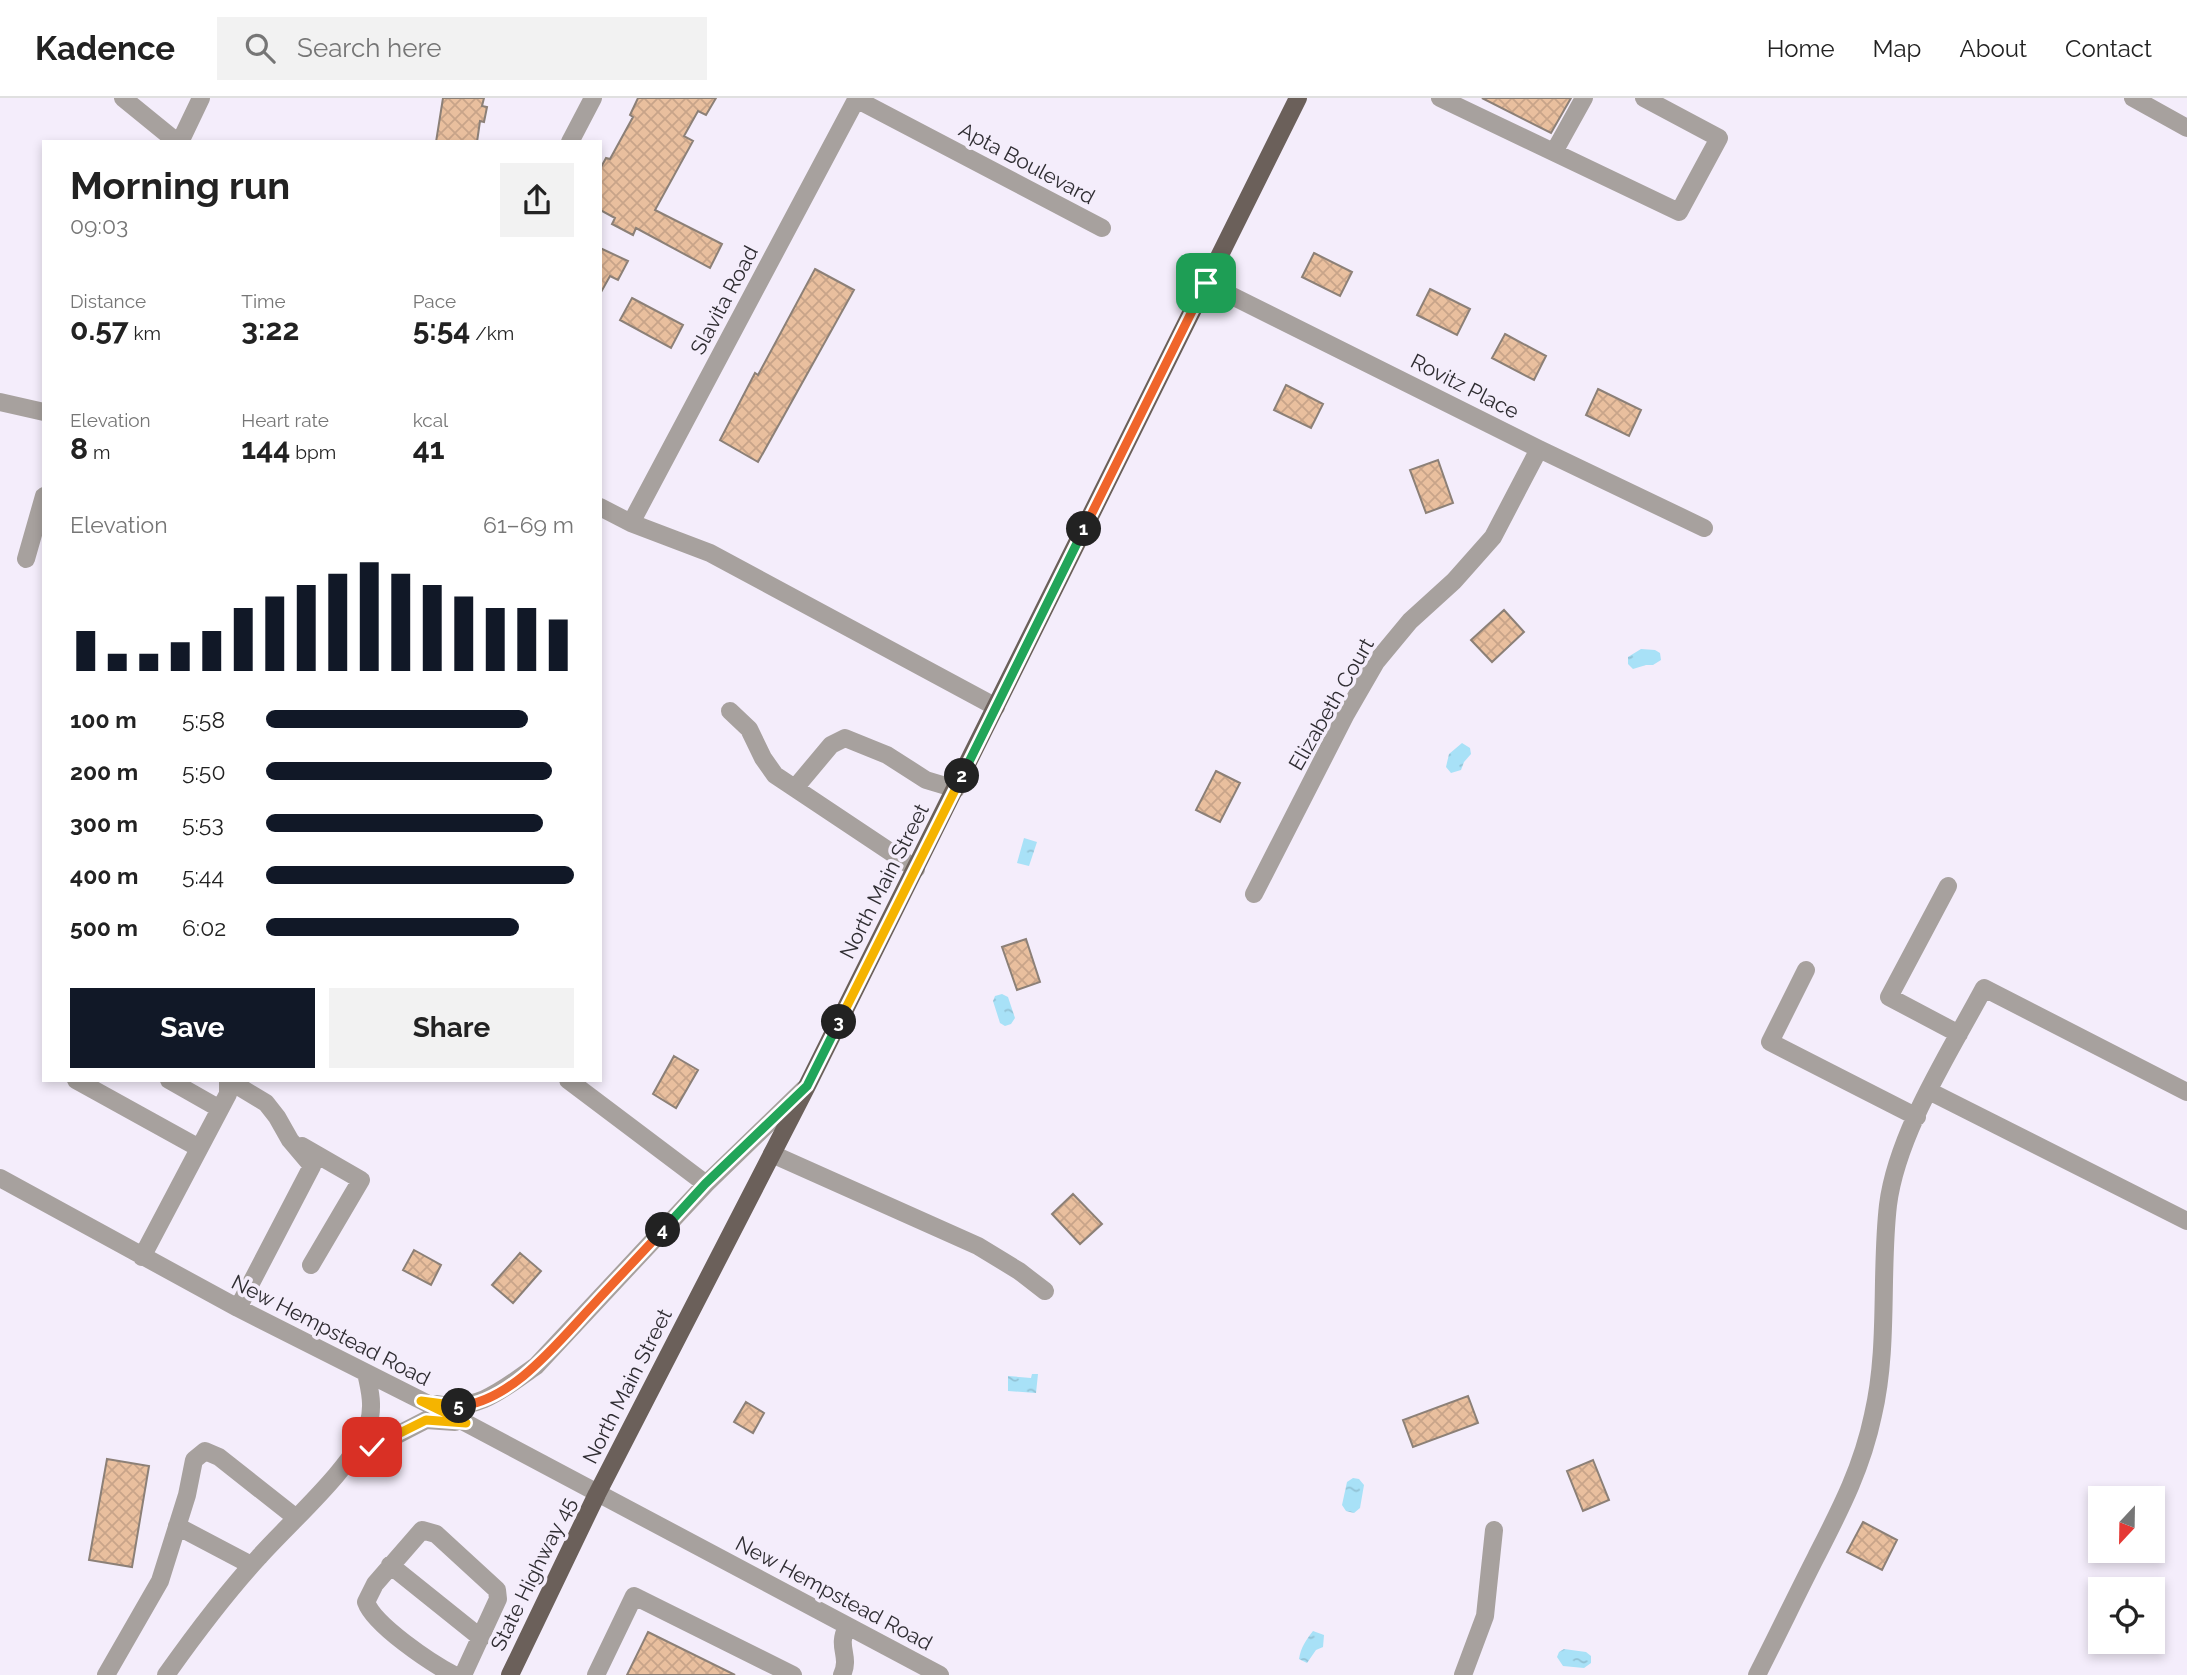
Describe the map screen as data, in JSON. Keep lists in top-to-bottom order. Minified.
{"streets":{"main road":["North Main Street","State Highway 45"],"street":["Apta Boulevard","Slavita Road","Rovitz Place","Elizabeth Court","New Hempstead Road"]},"crossings":[["Apta Boulevard","Slavita Road"],["Rovitz Place","Elizabeth Court"],["Rovitz Place","North Main Street"],["North Main Street","New Hempstead Road"],["North Main Street","State Highway 45"],["New Hempstead Road","State Highway 45"]],"north":"bottom","page":{"header":"Kadence","search":"Search here","nav":["Home","Map","About","Contact"],"heading":["Morning run","09:03"],"stats":[["Distance","0.57 km"],["Time","3:22"],["Pace","5:54 /km"],["Elevation","8 m"],["Heart rate","144 bpm"],["kcal","41"]],"chart":["Elevation","61–69 m"],"pins":["1","2","3","4","5"],"list":[{"name":"100 m","note":"5:58"},{"name":"200 m","note":"5:50"},{"name":"300 m","note":"5:53"},{"name":"400 m","note":"5:44"},{"name":"500 m","note":"6:02"}],"buttons":["Save","Share"]}}
